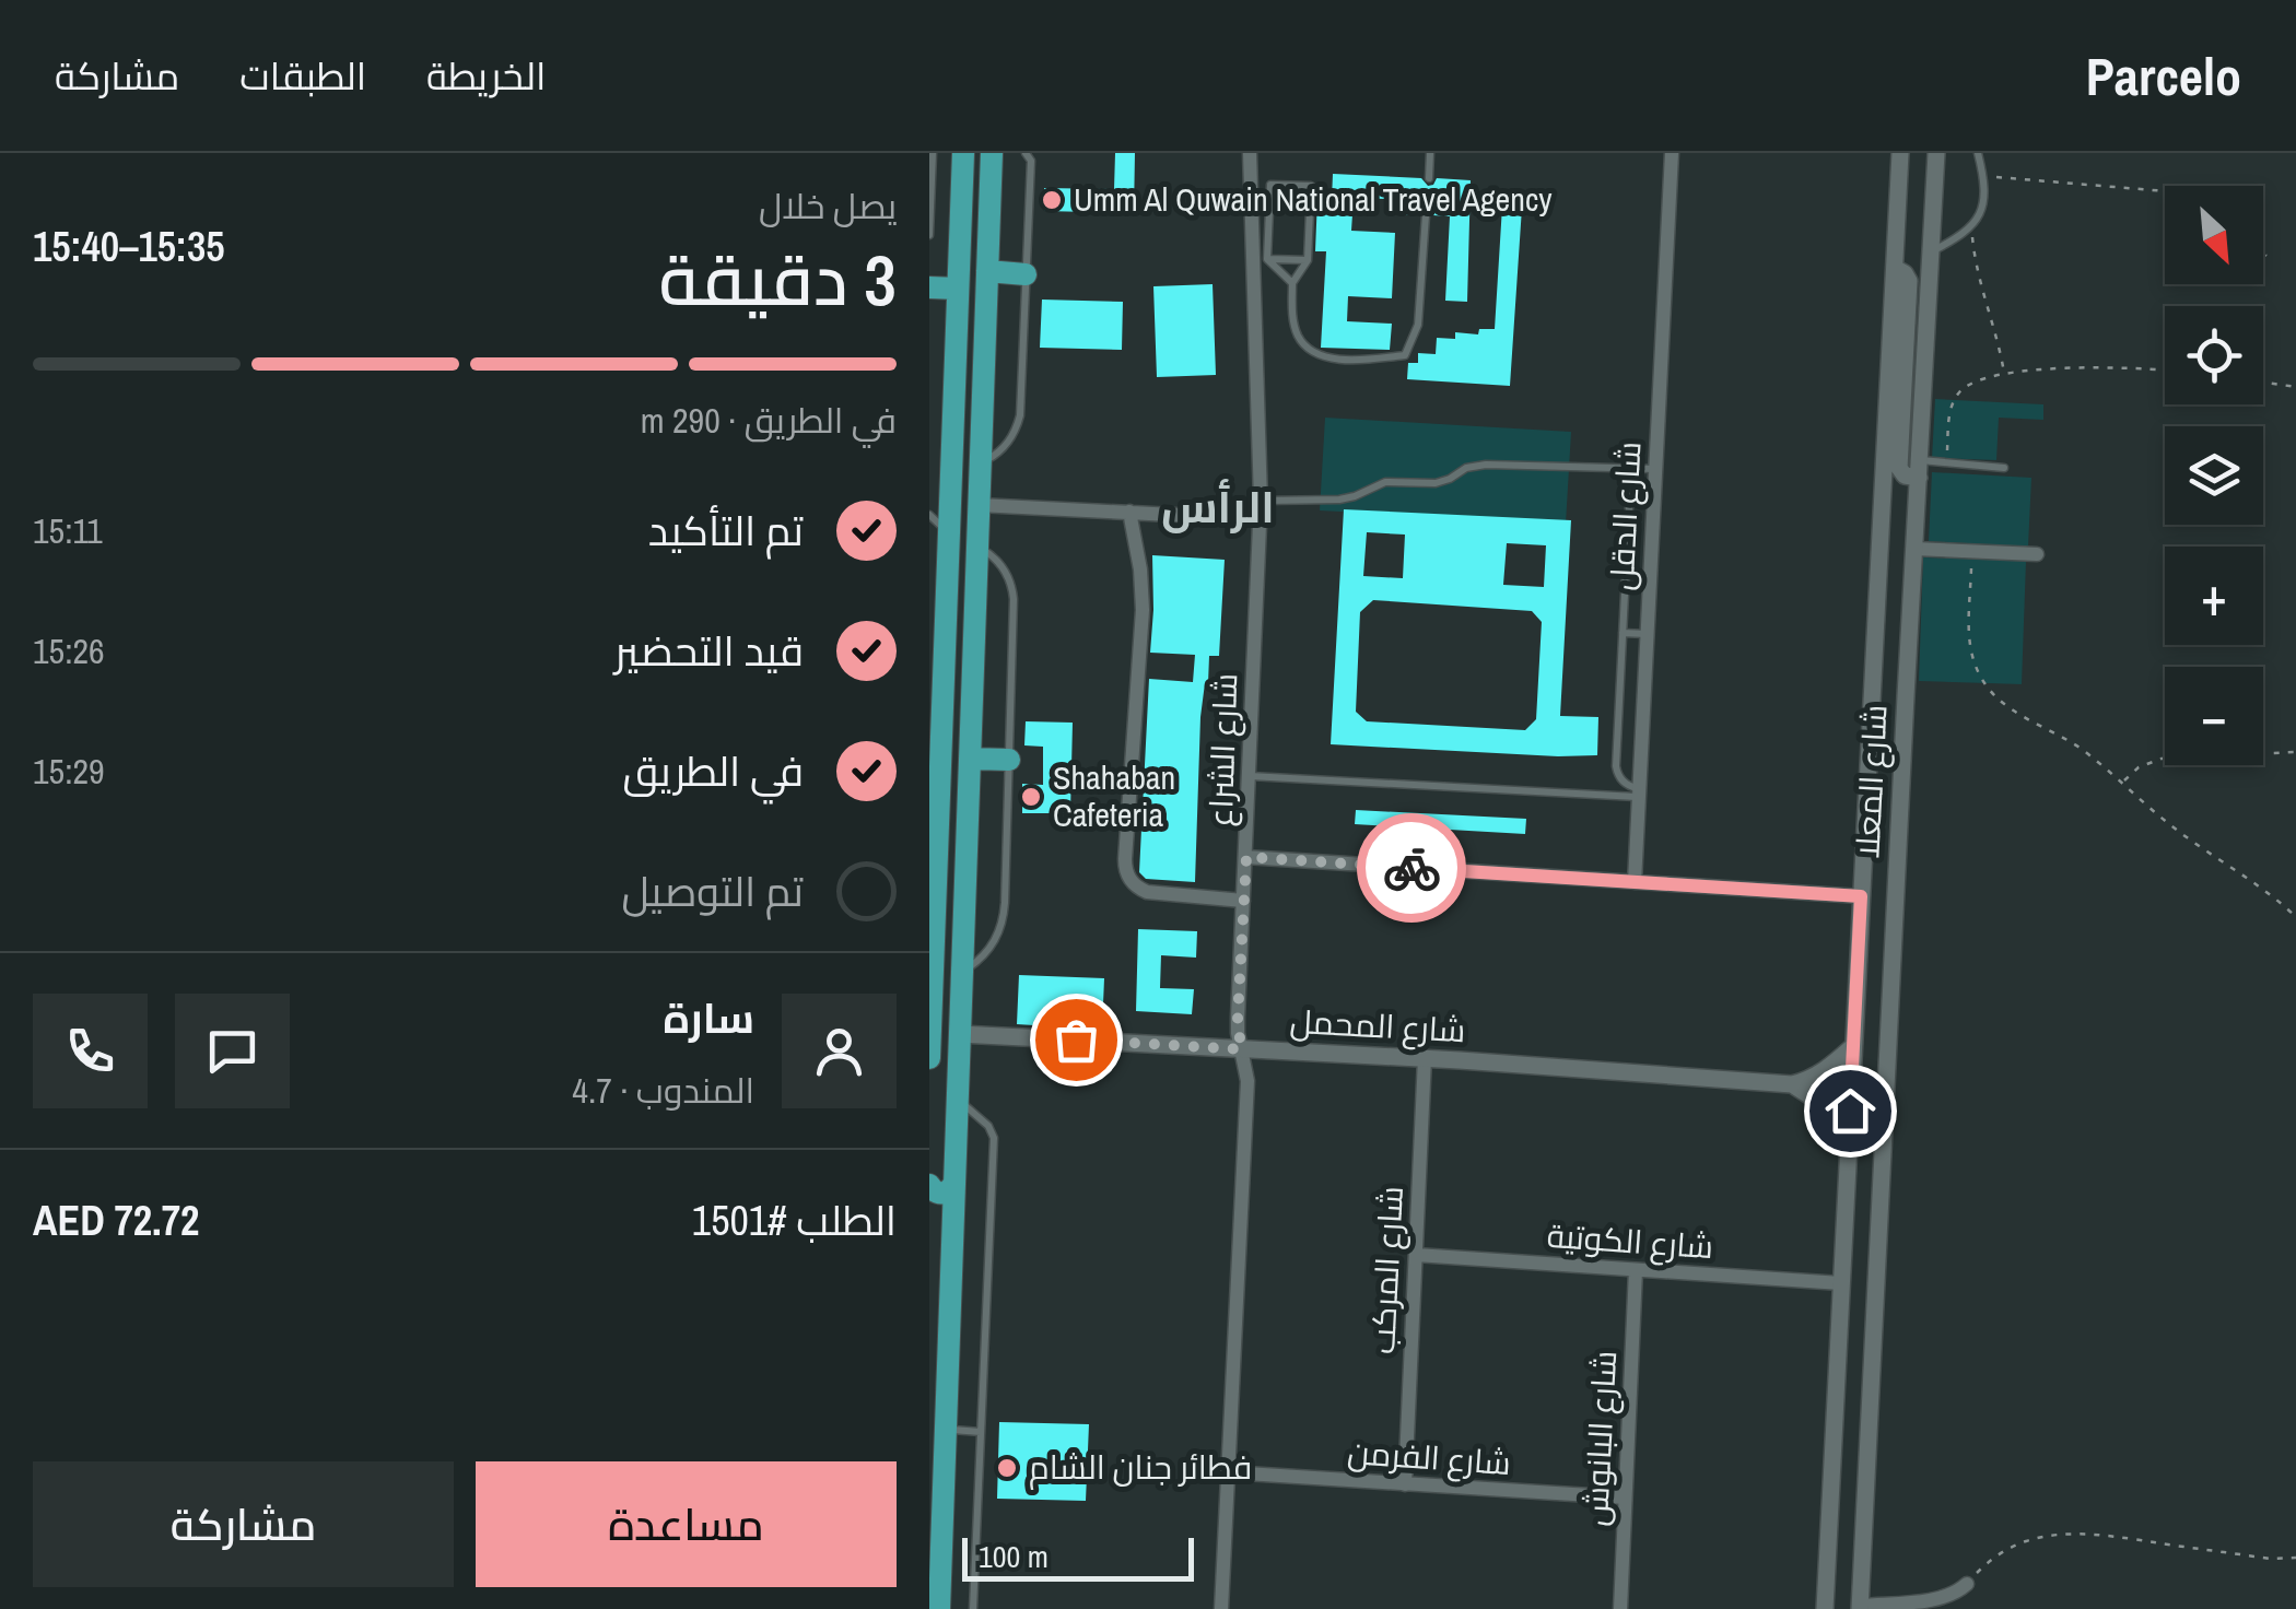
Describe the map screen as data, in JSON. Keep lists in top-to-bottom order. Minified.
{"streets":{"street":["شارع الدقل","شارع الشراع","شارع المعلا","شارع المحمل","شارع الكوتية","شارع المركب","شارع البانوش","شارع الفرمن"]},"crossings":[["شارع الشراع","شارع المحمل"],["شارع الشراع","شارع الفرمن"],["شارع المعلا","شارع الكوتية"],["شارع المحمل","شارع المركب"],["شارع الكوتية","شارع المركب"],["شارع الكوتية","شارع البانوش"],["شارع المركب","شارع الفرمن"],["شارع البانوش","شارع الفرمن"]],"districts":["الرأس"],"places":["Umm Al Quwain National Travel Agency","Shahaban Cafeteria","فطائر جنان الشام"],"scale_bar":"100 m","north":"bottom right","page":{"header":"Parcelo","nav":["الخريطة","الطبقات","مشاركة"],"heading":["3 دقيقة","يصل خلال","15:35–15:40"],"panel":["سارة","المندوب · 4.7","الطلب #1501","AED 72.72"],"map_buttons":["+","−"],"bar":"في الطريق · 290 m","list":[["تم التأكيد","15:11"],["قيد التحضير","15:26"],["في الطريق","15:29"],"تم التوصيل"],"buttons":["مساعدة","مشاركة"],"scale":"100 m"}}
